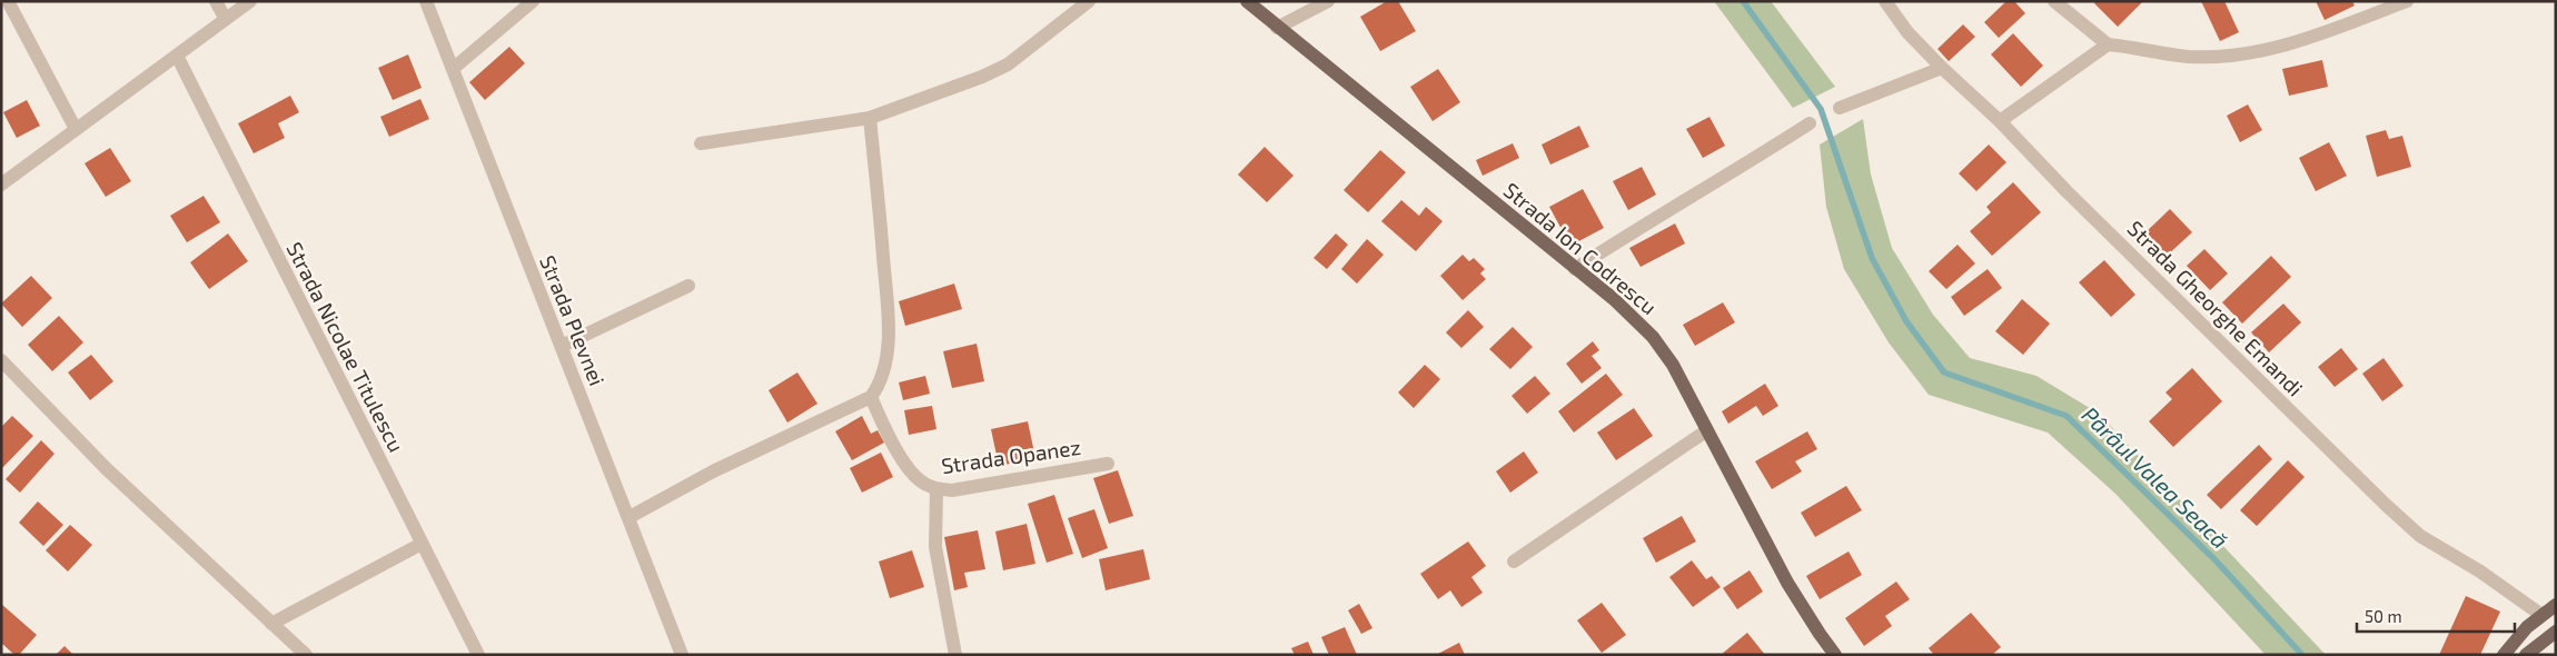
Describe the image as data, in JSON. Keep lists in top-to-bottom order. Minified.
{"streets":{"main road":["Strada Ion Codrescu"],"street":["Strada Gheorghe Emandi","Strada Plevnei","Strada Nicolae Titulescu","Strada Opanez"]},"water":["Pârâul Valea Seacă"],"scale_bar":"50 m"}
